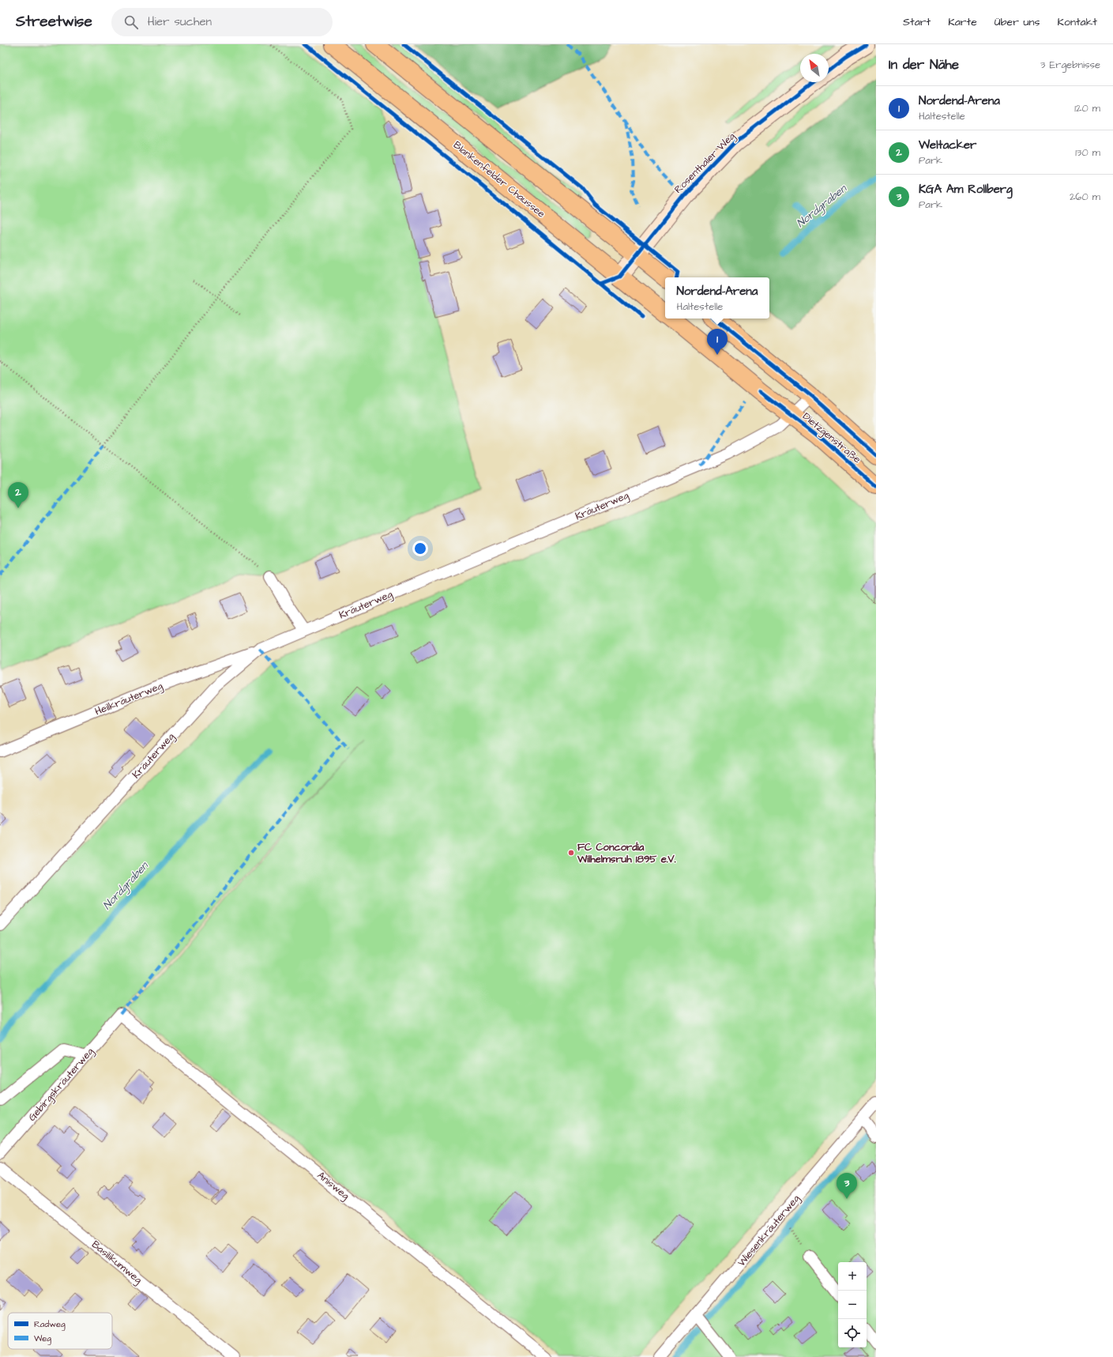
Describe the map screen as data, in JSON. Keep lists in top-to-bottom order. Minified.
{"streets":{"main road":["Rosenthaler Weg","Blankenfelder Chaussee","Dietzgenstraße"],"lane":["Kräuterweg","Heilkräuterweg","Gebirgskräuterweg","Anisweg","Wiesenkräuterweg","Basilikumweg"]},"crossings":[["Rosenthaler Weg","Blankenfelder Chaussee"],["Blankenfelder Chaussee","Dietzgenstraße"],["Blankenfelder Chaussee","Kräuterweg"],["Dietzgenstraße","Kräuterweg"],["Kräuterweg","Heilkräuterweg"],["Gebirgskräuterweg","Anisweg"]],"water":["Nordgraben"],"places":["FC Concordia Wilhelmsruh 1895 e.V."],"legend":["Radweg","Weg"],"north":"top left","page":{"header":"Streetwise","search":"Hier suchen","nav":["Start","Karte","Über uns","Kontakt"],"heading":["In der Nähe","3 Ergebnisse"],"list":[{"mark":"1","name":"Nordend-Arena","note":"Haltestelle","value":"120 m"},{"mark":"2","name":"Weltacker","note":"Park","value":"130 m"},{"mark":"3","name":"KGA Am Rollberg","note":"Park","value":"260 m"}],"popup":["Nordend-Arena","Haltestelle"],"pins":["1","2","3"],"map_buttons":["+","−"]}}
